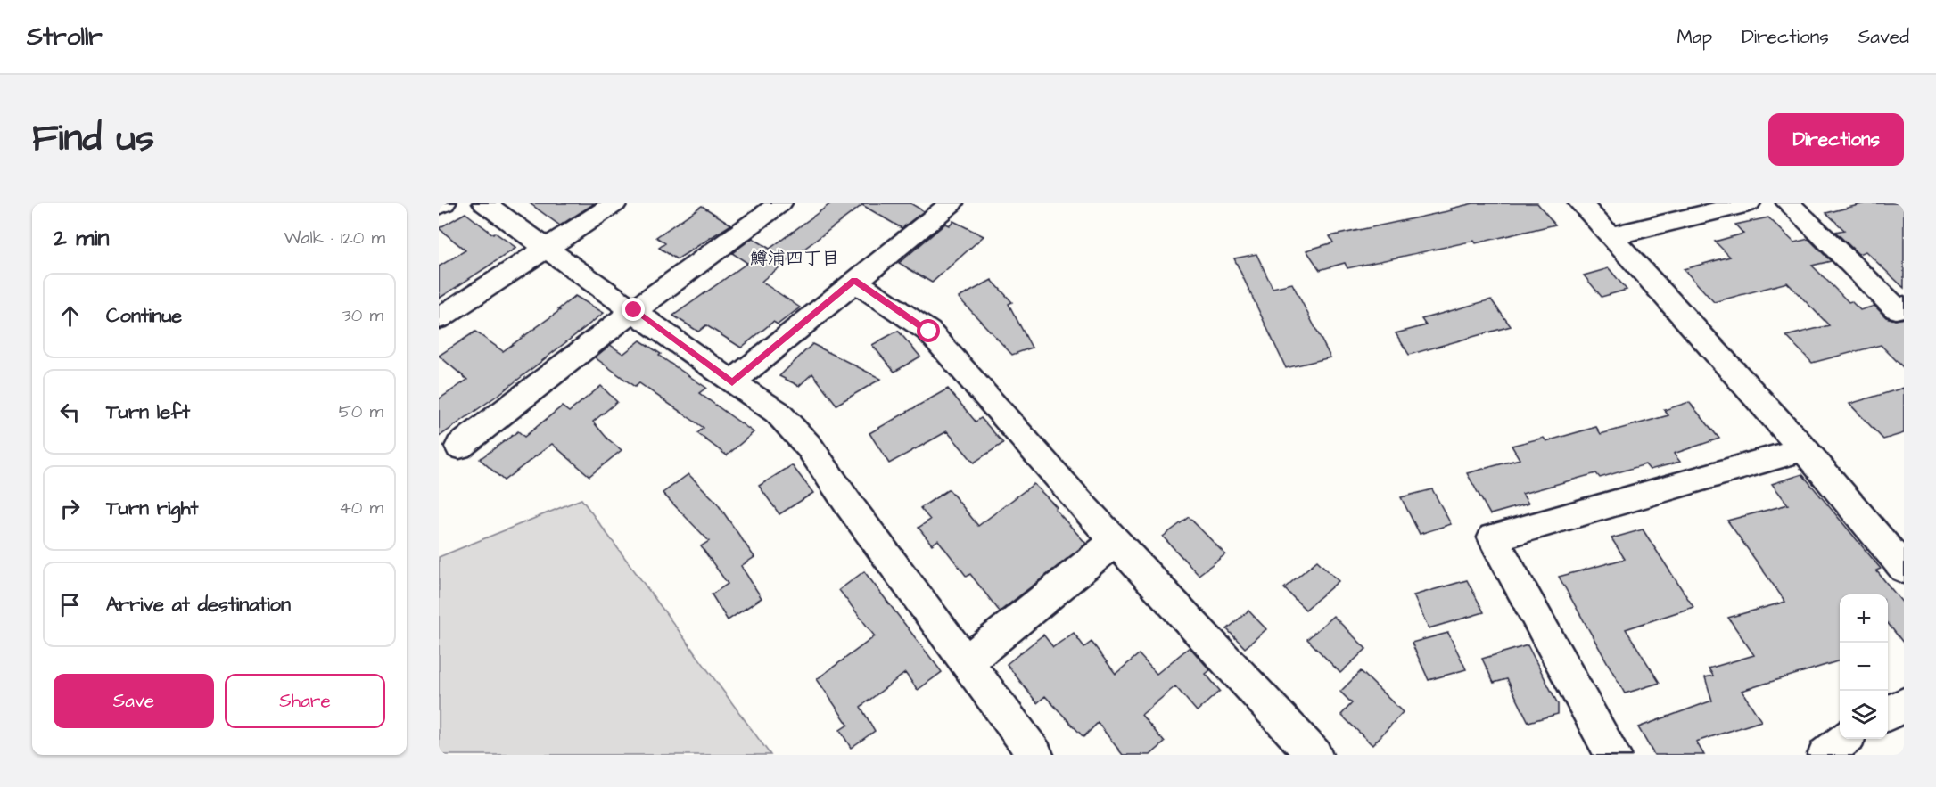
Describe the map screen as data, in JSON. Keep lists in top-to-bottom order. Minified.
{"districts":["鱒浦四丁目"],"page":{"header":"Strollr","nav":["Map","Directions","Saved"],"title":"Find us","buttons":["Directions",["Save","Share"]],"heading":["2 min","Walk · 120 m"],"list":[["Continue","30 m"],["Turn left","50 m"],["Turn right","40 m"],"Arrive at destination"],"map_buttons":["+","−"]}}
